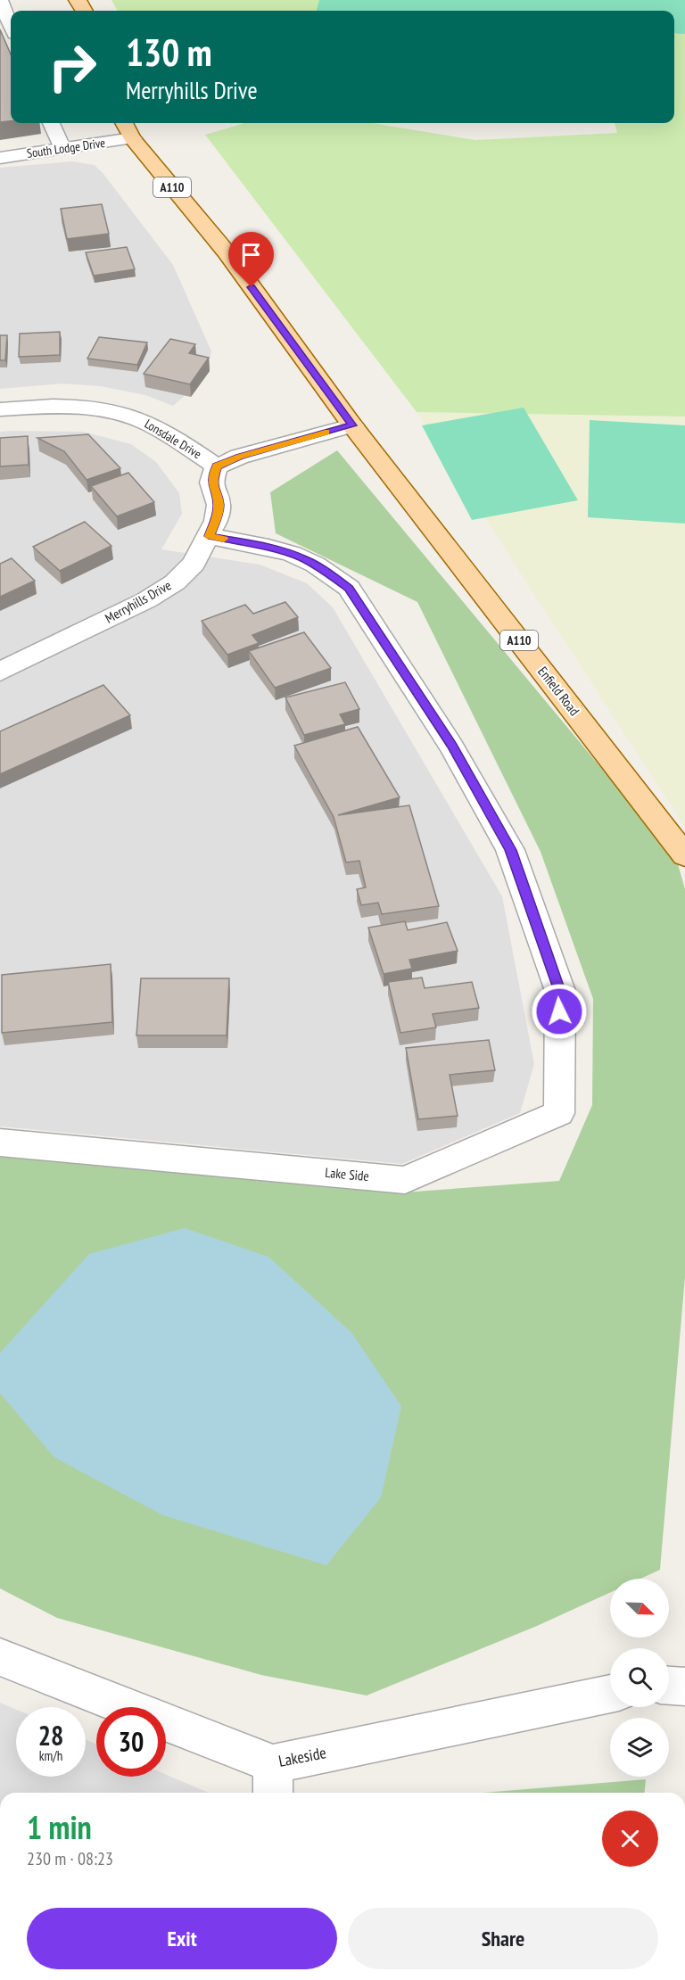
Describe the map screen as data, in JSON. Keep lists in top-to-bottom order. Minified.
{"streets":{"main road":["A110","Enfield Road"],"street":["South Lodge Drive","Lonsdale Drive","Merryhills Drive","Lake Side","Lakeside"]},"crossings":[["South Lodge Drive","A110"],["A110","Enfield Road"],["Lonsdale Drive","Merryhills Drive"],["Merryhills Drive","Lake Side"]],"north":"bottom right","page":{"turn":["130 m","Merryhills Drive"],"speed":"28 km/h","limit":"30","heading":["1 min","230 m · 08:23"],"buttons":["Exit","Share"]}}
